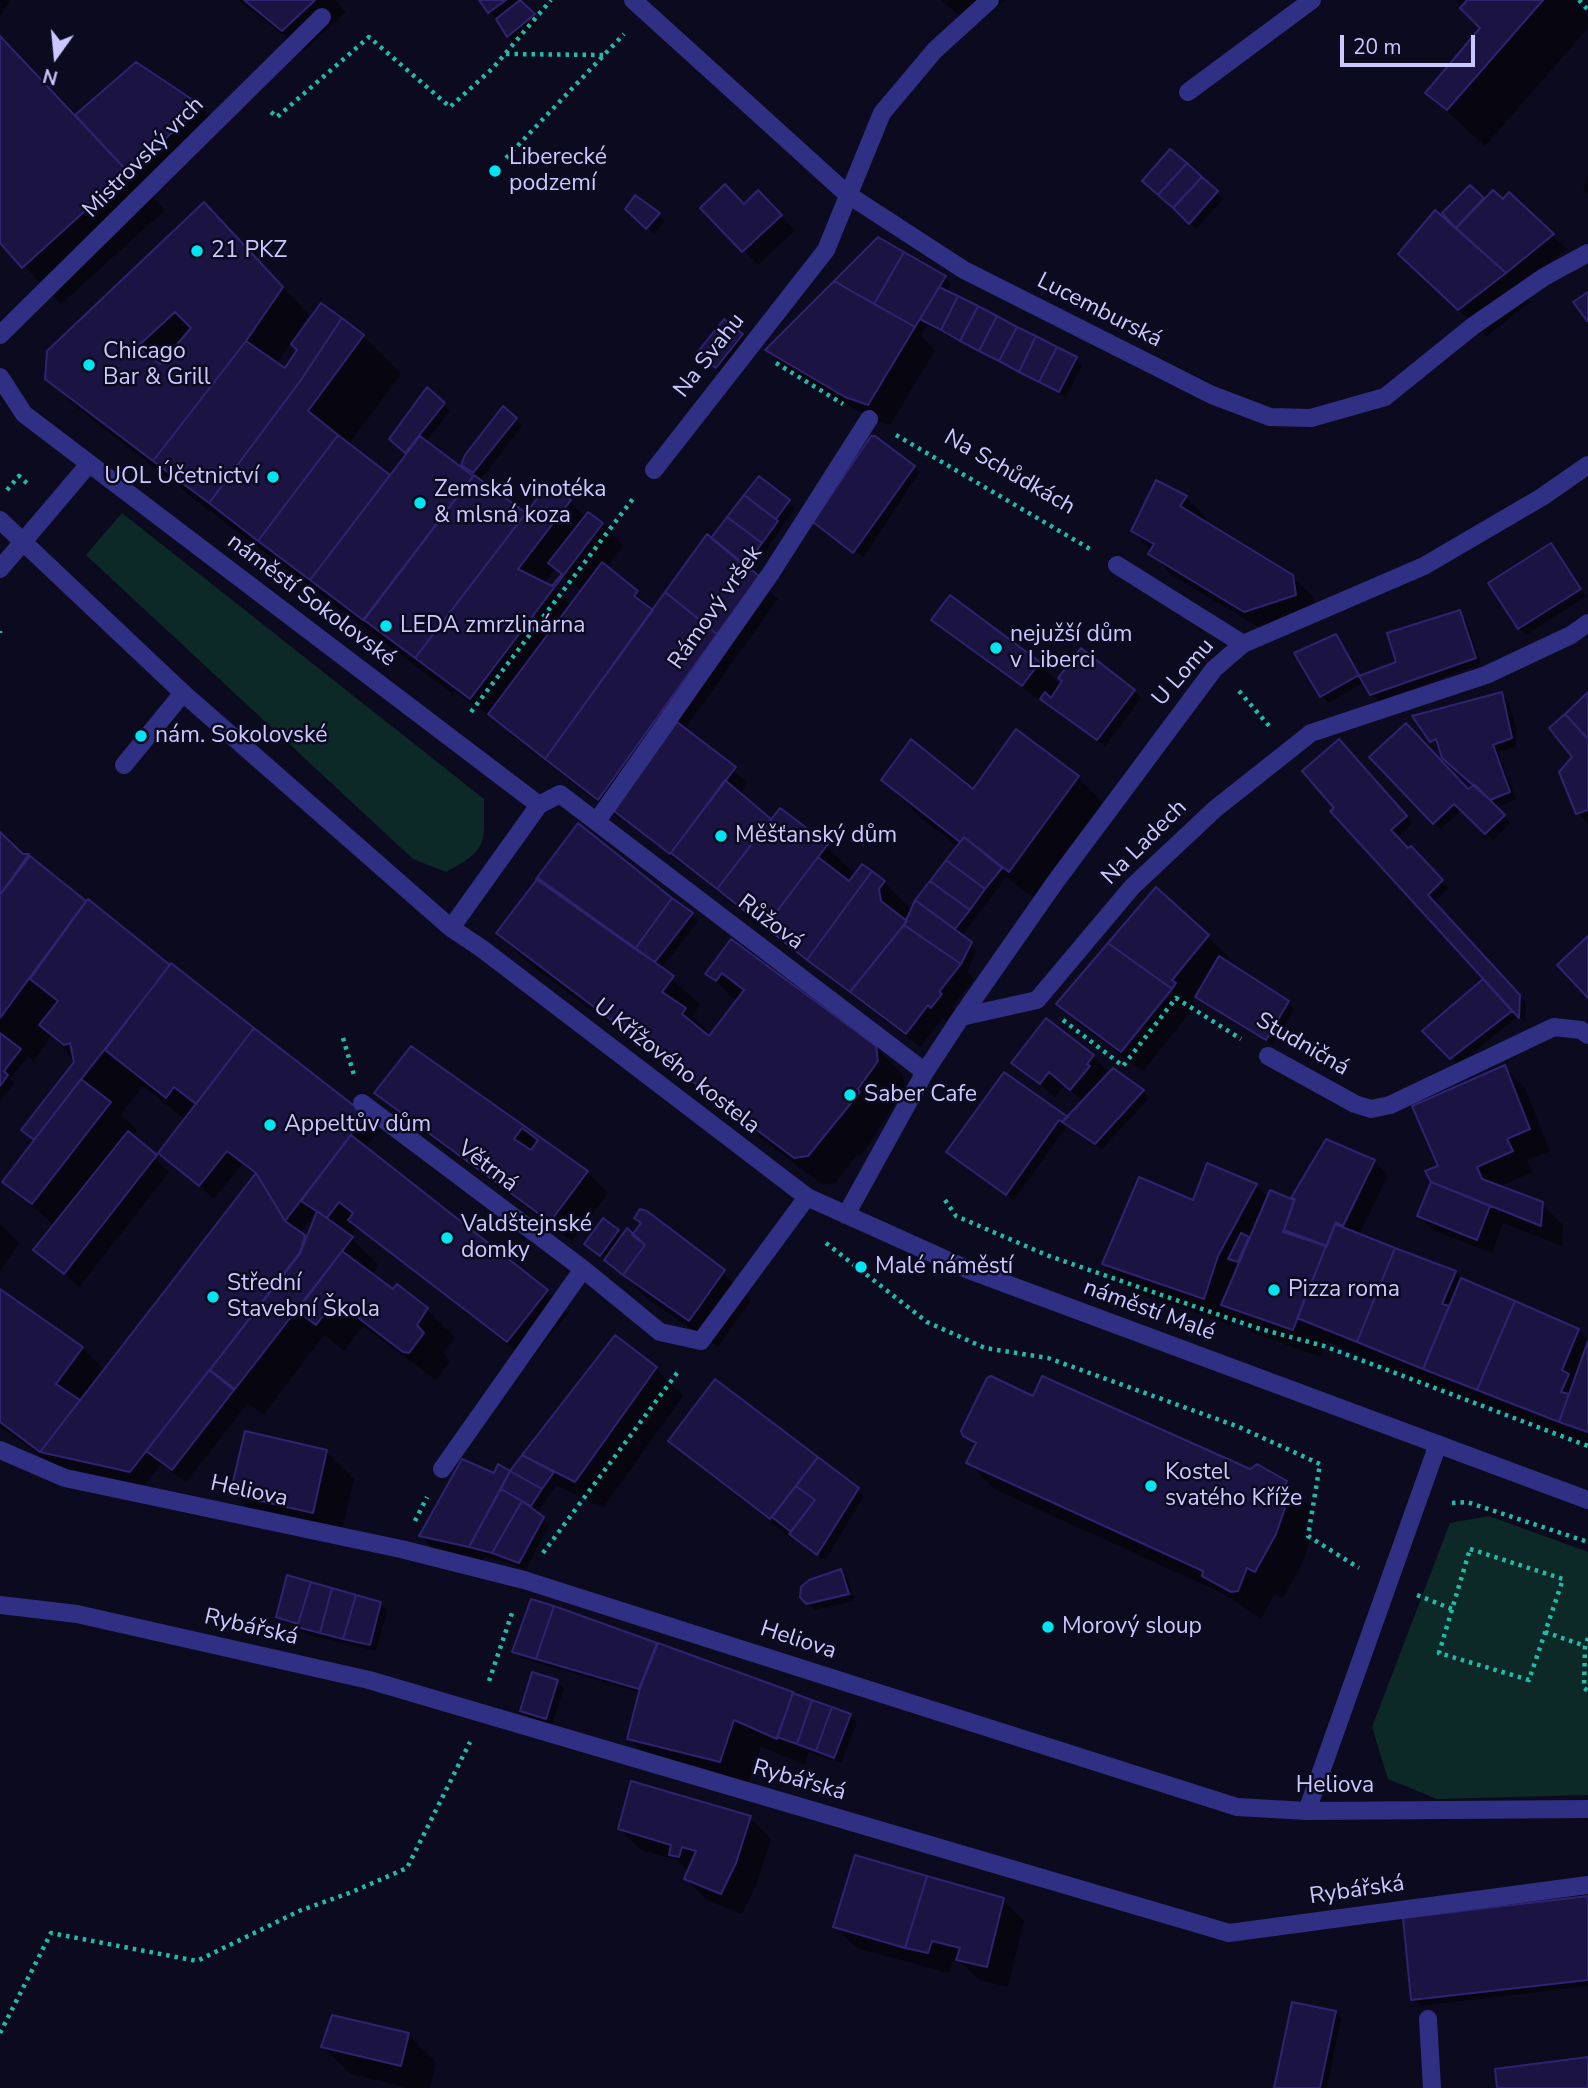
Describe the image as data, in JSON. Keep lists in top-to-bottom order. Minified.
{"streets":{"street":["Mistrovský vrch","Lucemburská","Na Svahu","náměstí Sokolovské","Rámový vršek","U Lomu","Na Ladech","Růžová","Studničná","U Křížového kostela","Větrná","náměstí Malé","Heliova","Rybářská"],"path":["Na Schůdkách"]},"crossings":[["Lucemburská","Na Svahu"],["Na Svahu","Na Schůdkách"],["Na Schůdkách","Rámový vršek"],["Rámový vršek","Růžová"],["Na Ladech","Studničná"],["U Křížového kostela","náměstí Malé"]],"places":["Liberecké podzemí","21 PKZ","Chicago Bar & Grill","UOL Účetnictví","Zemská vinotéka & mlsná koza","LEDA zmrzlinárna","nejužší dům v Liberci","nám. Sokolovské","Měšťanský dům","Saber Cafe","Appeltův dům","Valdštejnské domky","Malé náměstí","Pizza roma","Střední Stavební Škola","Kostel svatého Kříže","Morový sloup"],"scale_bar":"20 m","north":"bottom"}
